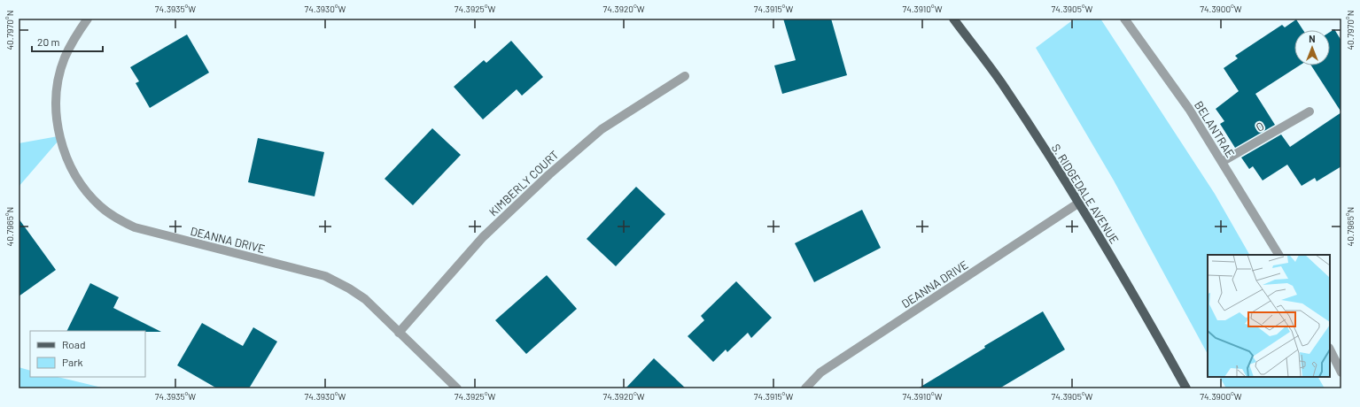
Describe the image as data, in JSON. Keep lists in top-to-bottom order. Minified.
{"streets":{"main road":["S. RIDGEDALE AVENUE"],"street":["O","BELANTRAE","KIMBERLY COURT","DEANNA DRIVE"]},"crossings":[["O","BELANTRAE"],["KIMBERLY COURT","DEANNA DRIVE"],["S. RIDGEDALE AVENUE","DEANNA DRIVE"]],"legend":["Road","Park"],"scale_bar":"20 m","north":"top","coordinates":["74.3935°W","74.3930°W","74.3925°W","74.3920°W","74.3915°W","74.3910°W","74.3905°W","74.3900°W","40.7970°N","40.7965°N"]}
